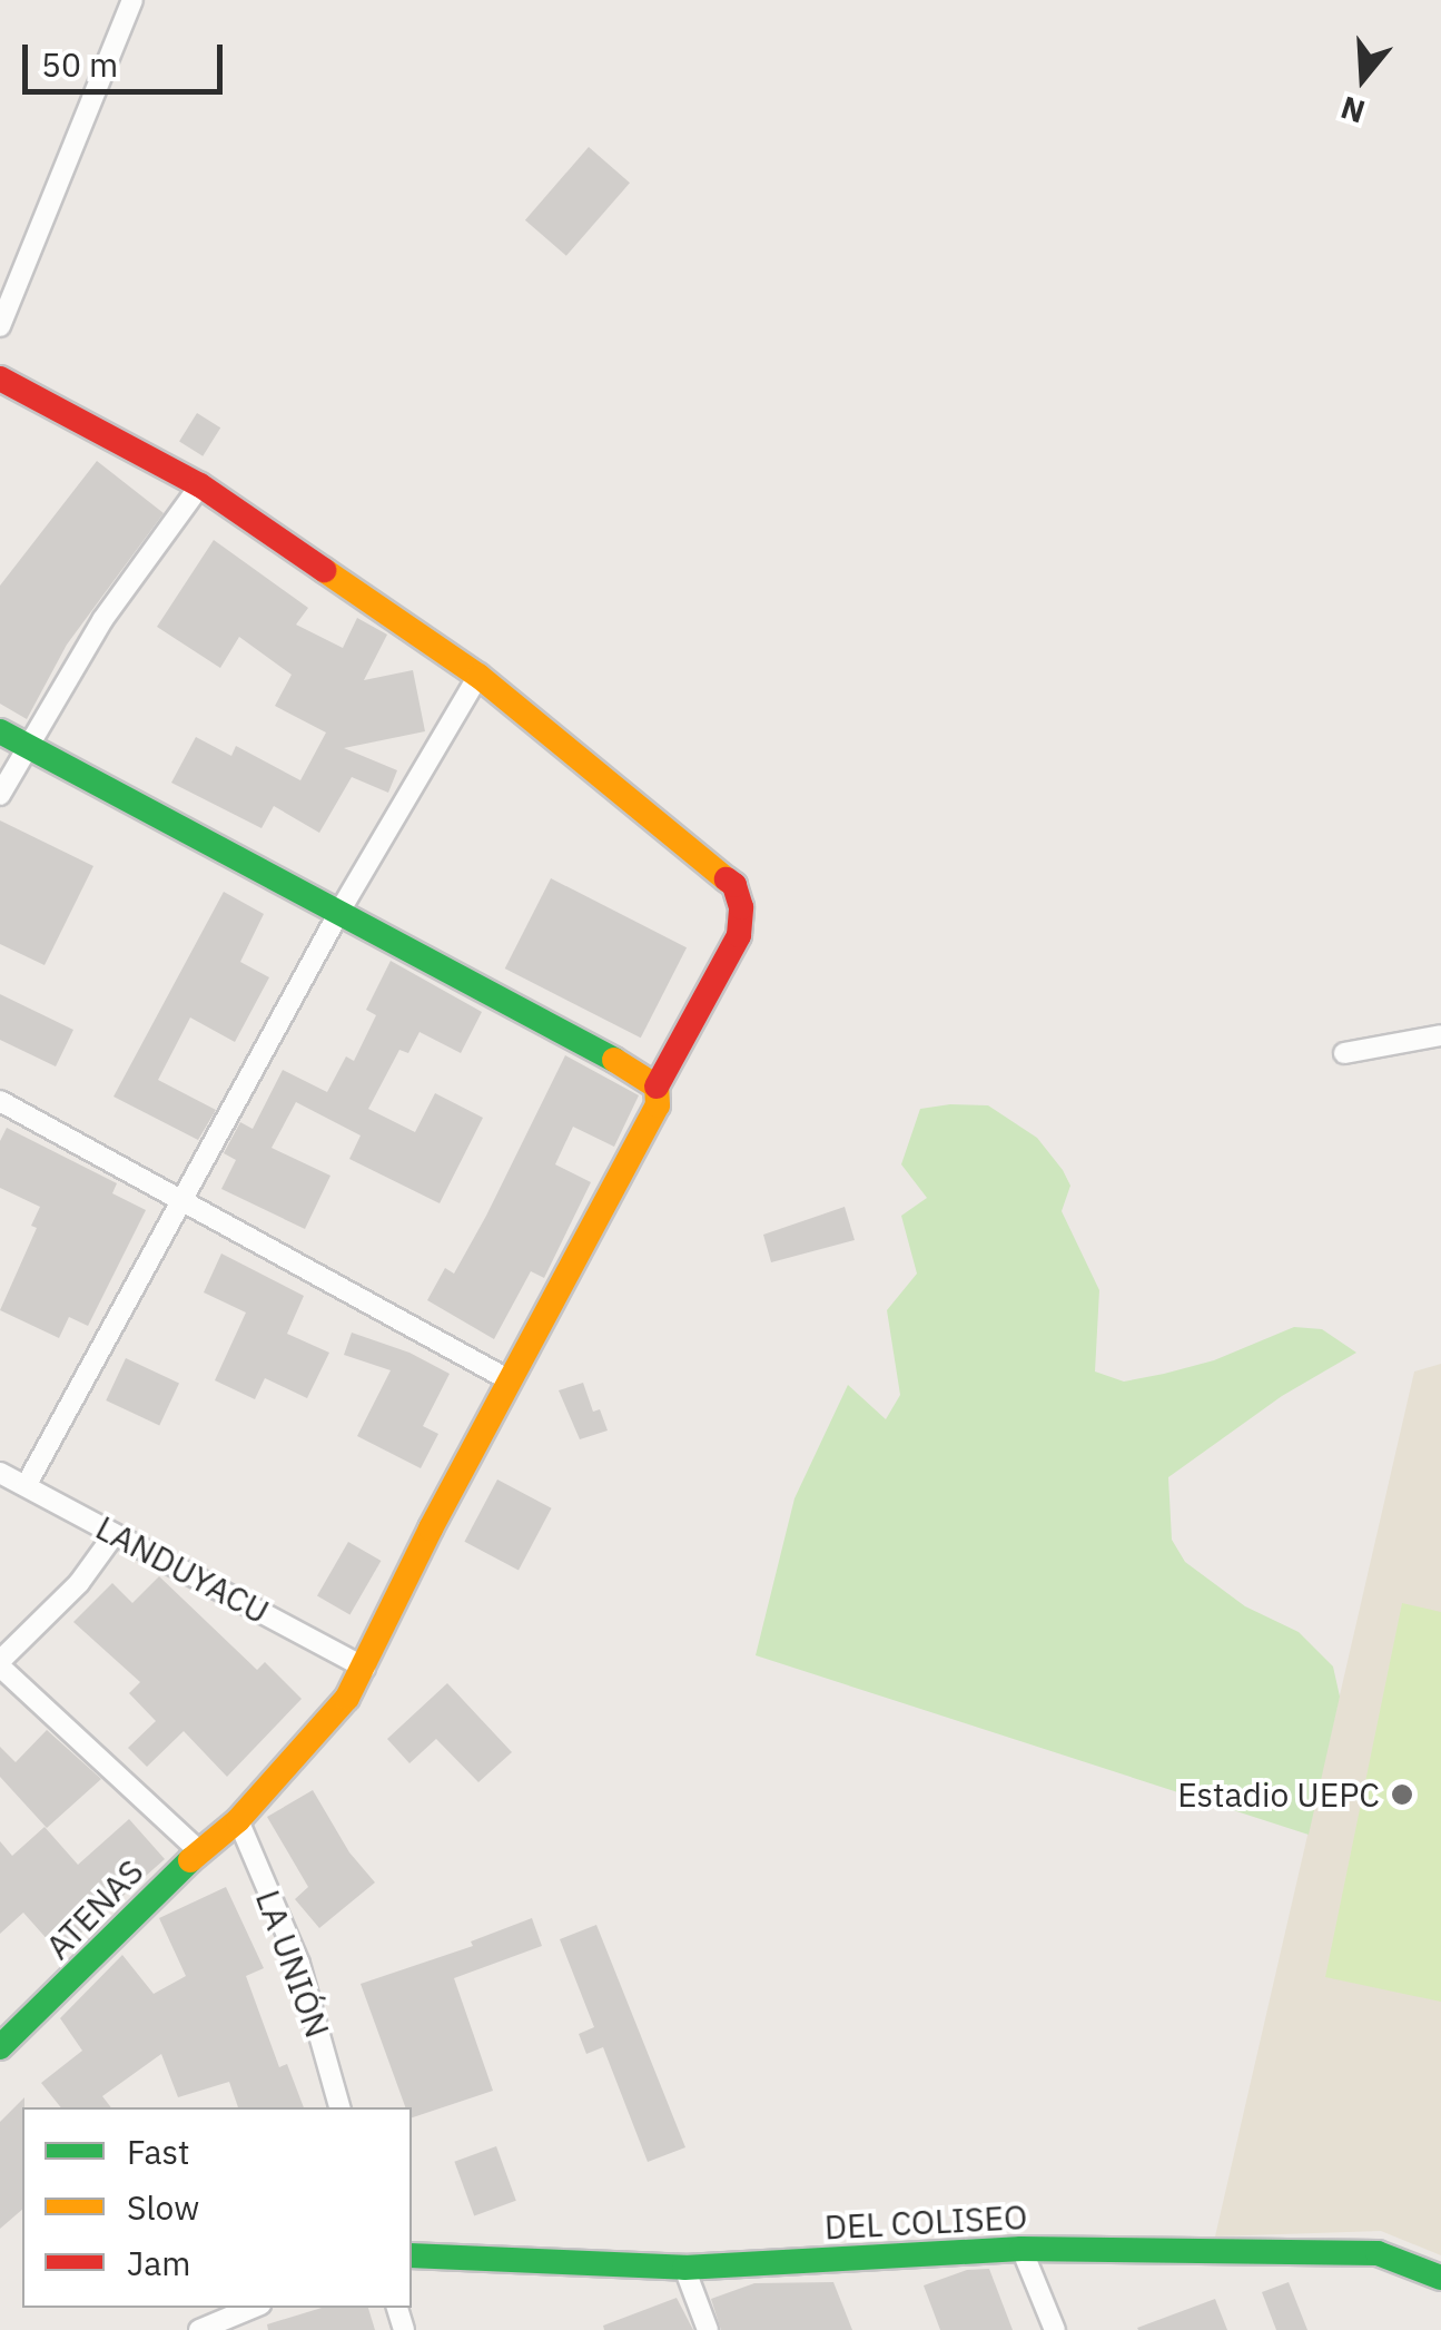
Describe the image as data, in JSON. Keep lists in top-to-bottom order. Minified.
{"streets":{"street":["LANDUYACU","ATENAS","LA UNIÓN","DEL COLISEO"]},"crossings":[["LANDUYACU","ATENAS"],["ATENAS","LA UNIÓN"]],"places":["Estadio UEPC"],"legend":["Fast","Slow","Jam"],"scale_bar":"50 m","north":"bottom"}
